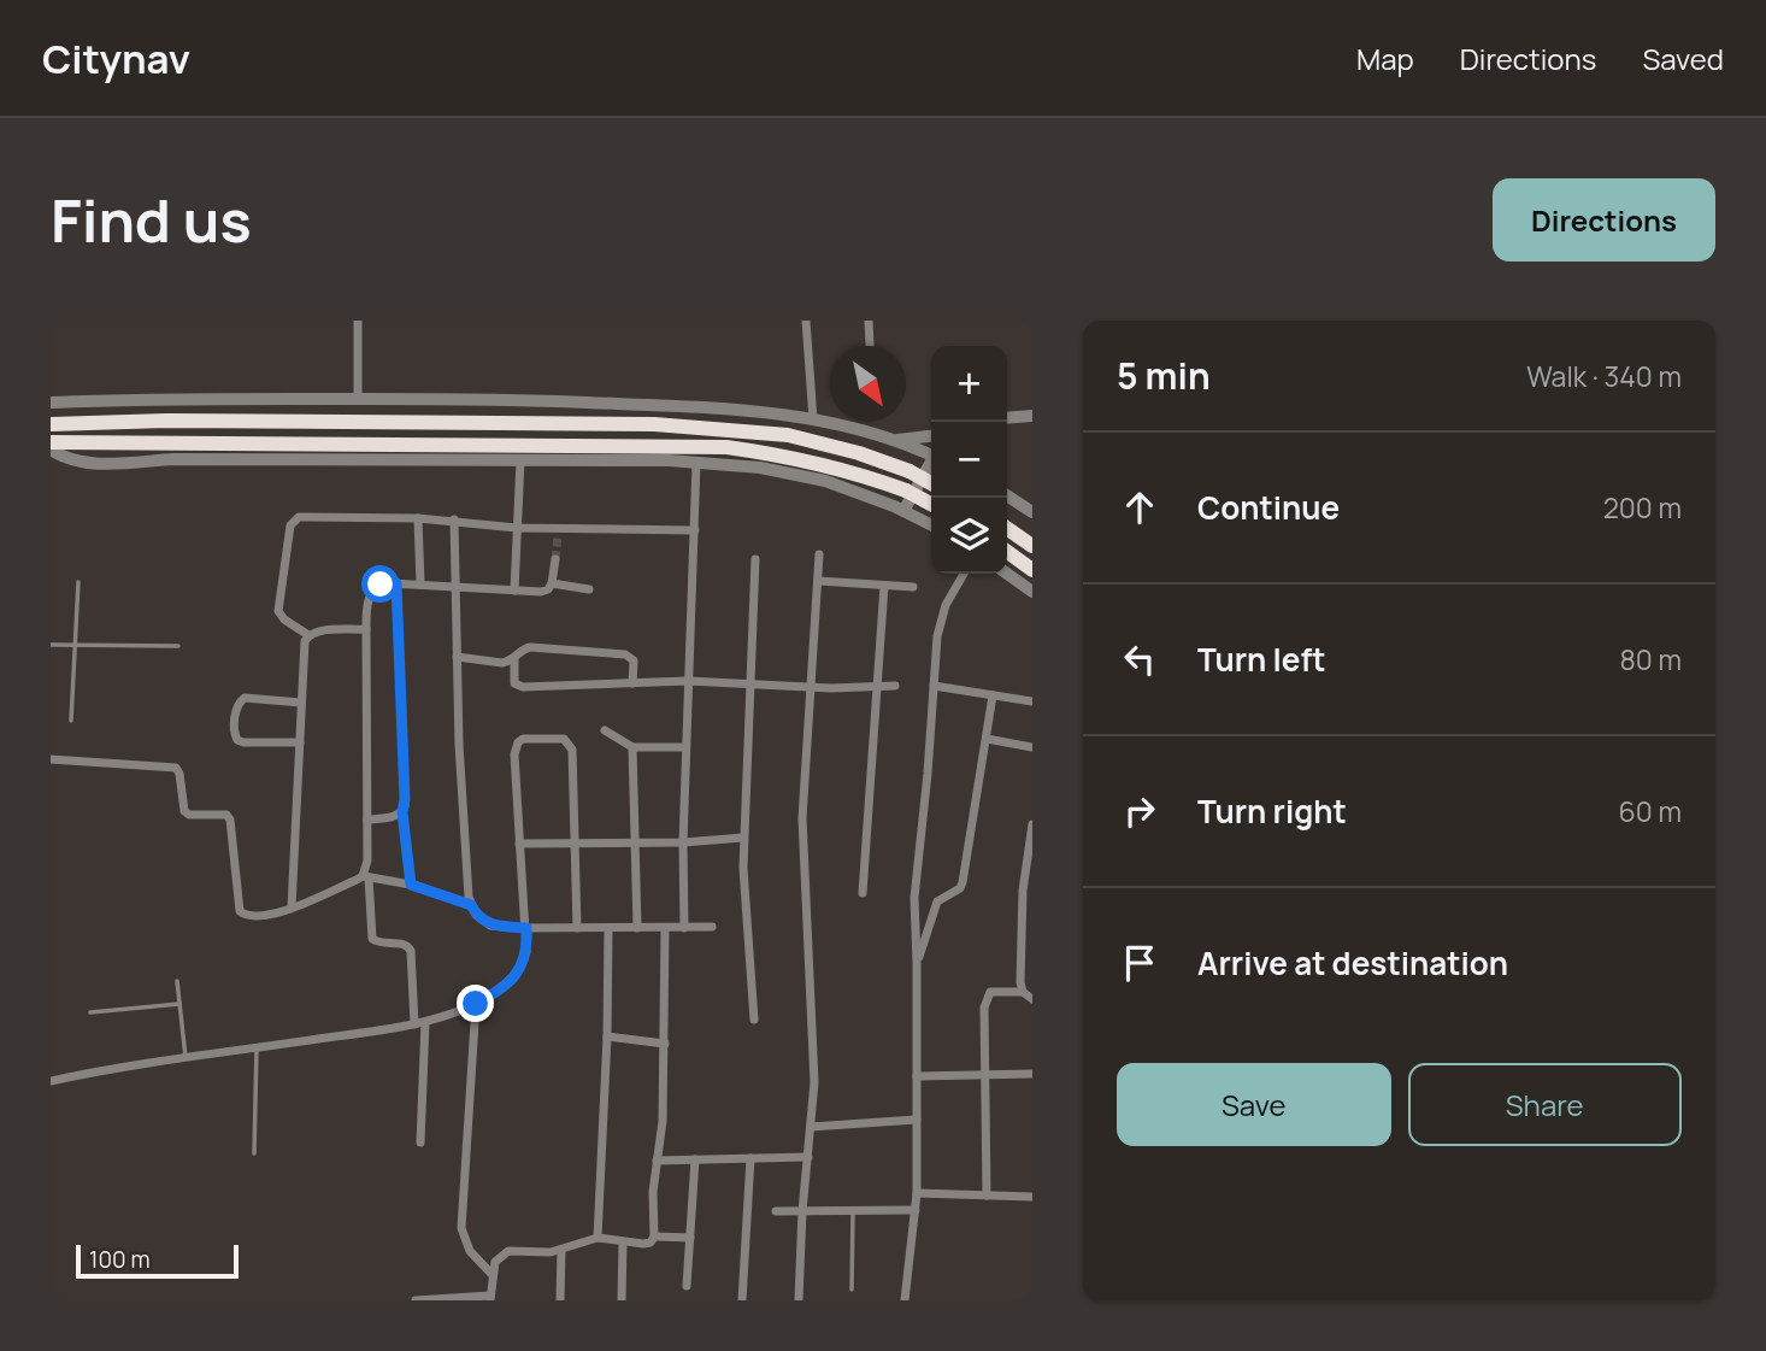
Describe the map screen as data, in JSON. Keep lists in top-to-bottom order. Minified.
{"scale_bar":"100 m","north":"bottom right","page":{"header":"Citynav","nav":["Map","Directions","Saved"],"buttons":["Directions",["Save","Share"]],"title":"Find us","heading":["5 min","Walk · 340 m"],"map_buttons":["+","−"],"list":[["Continue","200 m"],["Turn left","80 m"],["Turn right","60 m"],"Arrive at destination"],"scale":"100 m"}}
